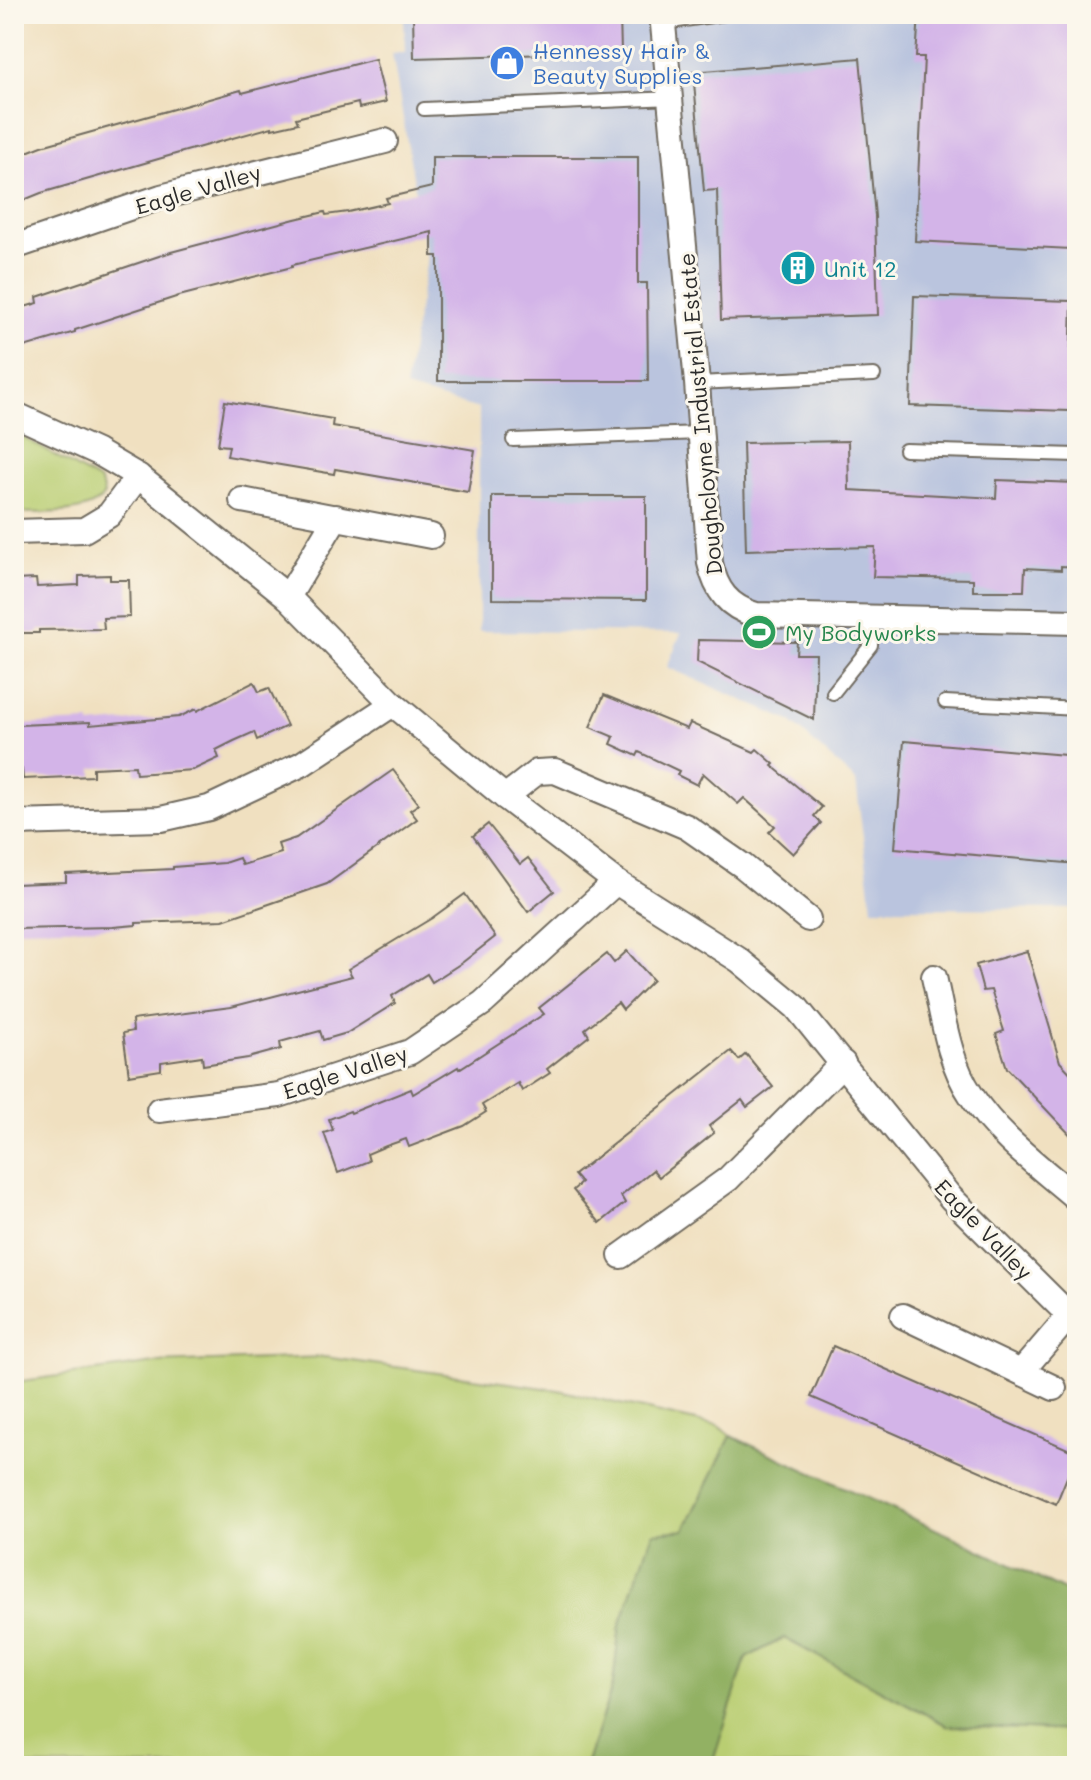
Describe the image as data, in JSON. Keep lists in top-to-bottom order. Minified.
{"streets":{"street":["Eagle Valley","Doughcloyne Industrial Estate"]},"places":{"shop":["Hennessy Hair & Beauty Supplies"],"building":["Unit 12"],"sports":["My Bodyworks"]}}
